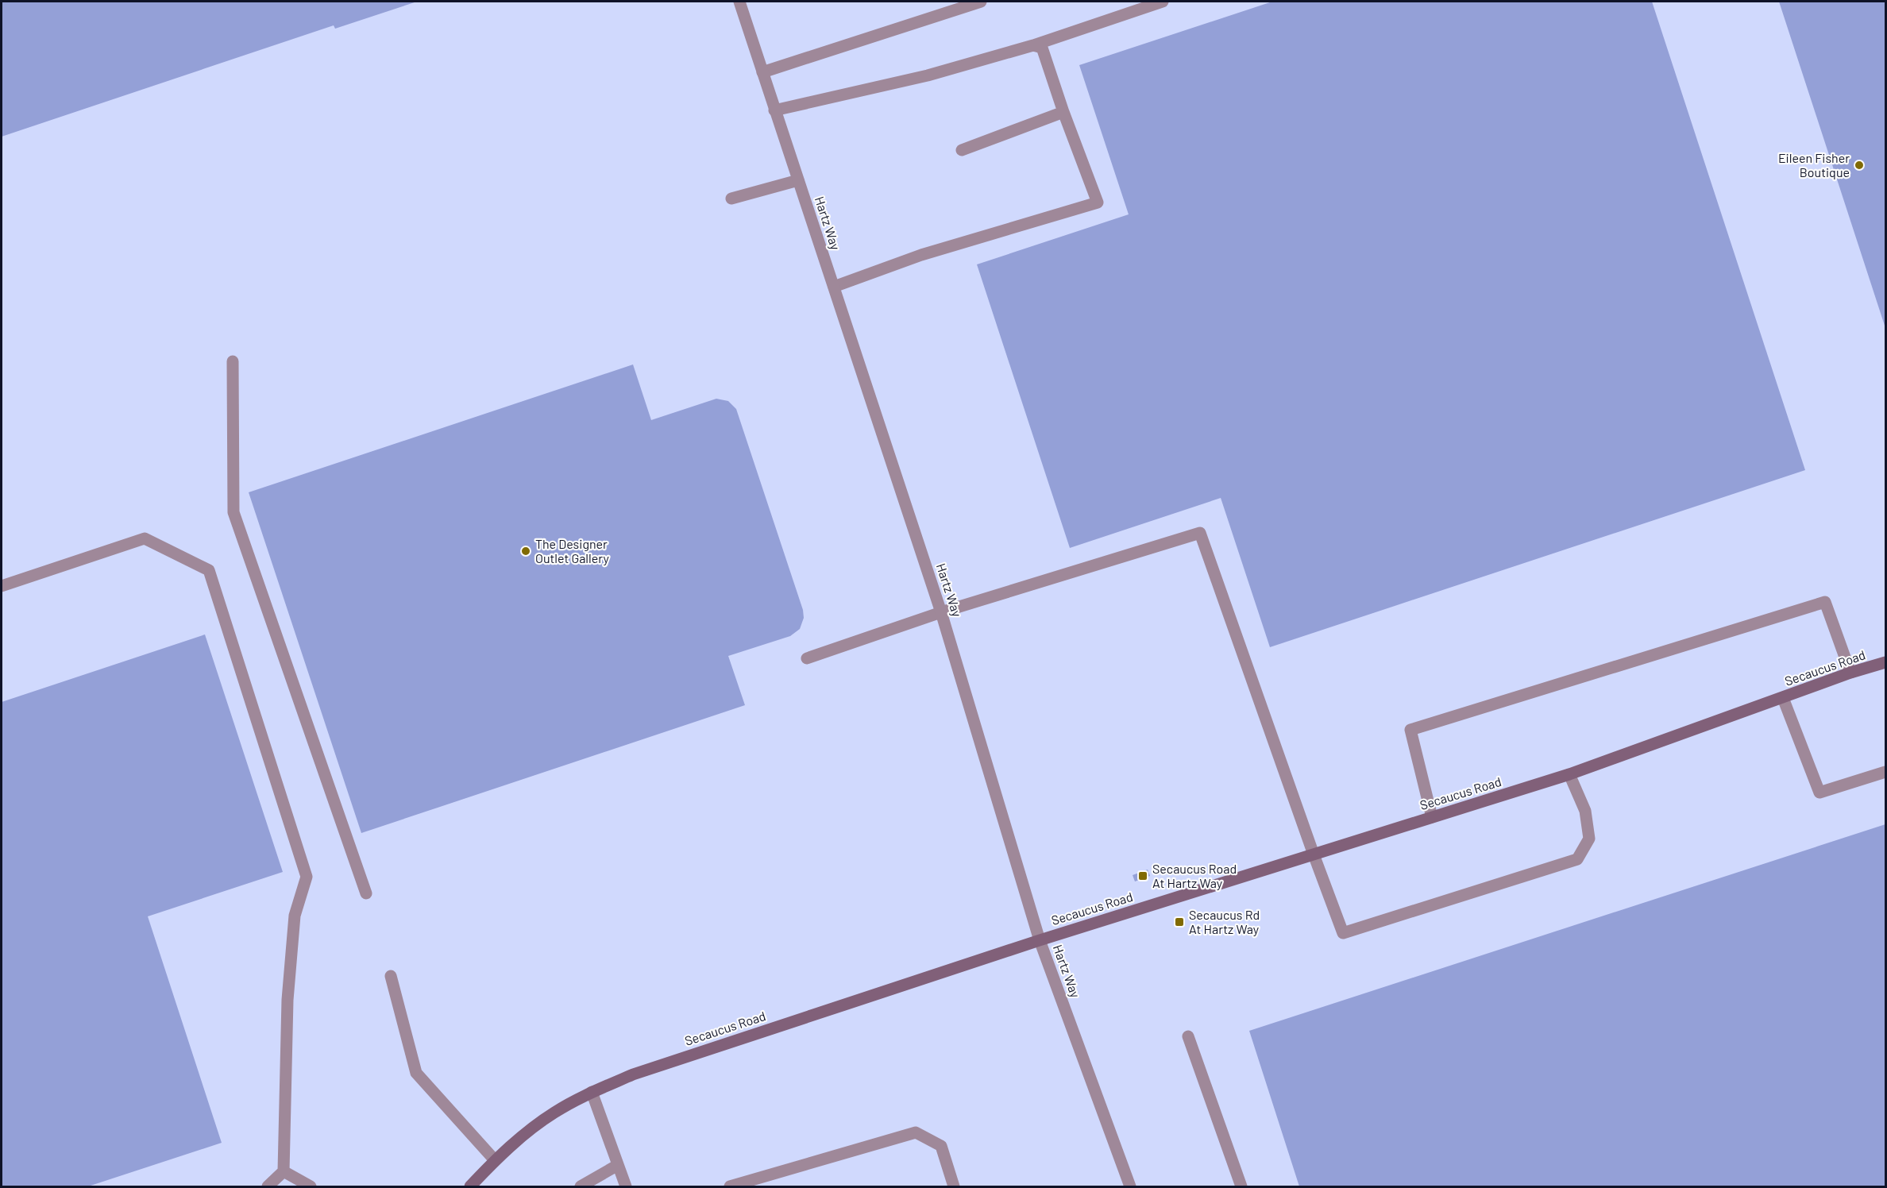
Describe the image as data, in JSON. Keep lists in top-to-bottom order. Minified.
{"streets":{"main road":["Secaucus Road"],"street":["Hartz Way"]},"crossings":[["Hartz Way","Secaucus Road"]],"places":{"other":["Eileen Fisher Boutique","The Designer Outlet Gallery"],"transit":["Secaucus Road At Hartz Way","Secaucus Rd At Hartz Way"]}}
